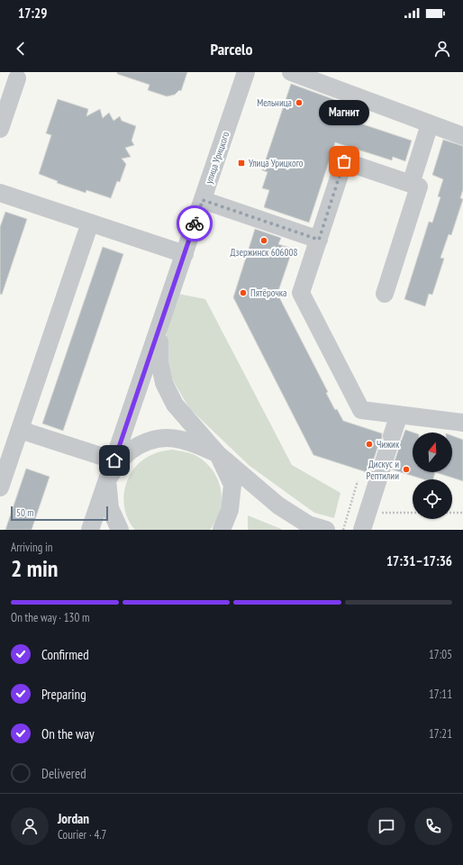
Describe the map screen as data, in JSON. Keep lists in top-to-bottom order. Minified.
{"streets":{"street":["улица Урицкого"]},"places":{"other":["Мельница","Магнит","Дзержинск 606008","Пятёрочка","Чижик","Дискус и Рептилии"],"transit":["Улица Урицкого"]},"scale_bar":"50 m","north":"top","page":{"status":"17:29","header":"Parcelo","bubble":"Магнит","scale":"50 m","heading":["2 min","Arriving in","17:31–17:36"],"panel":["Jordan","Courier · 4.7"],"bar":"On the way · 130 m","list":[["Confirmed","17:05"],["Preparing","17:11"],["On the way","17:21"],"Delivered"]}}
